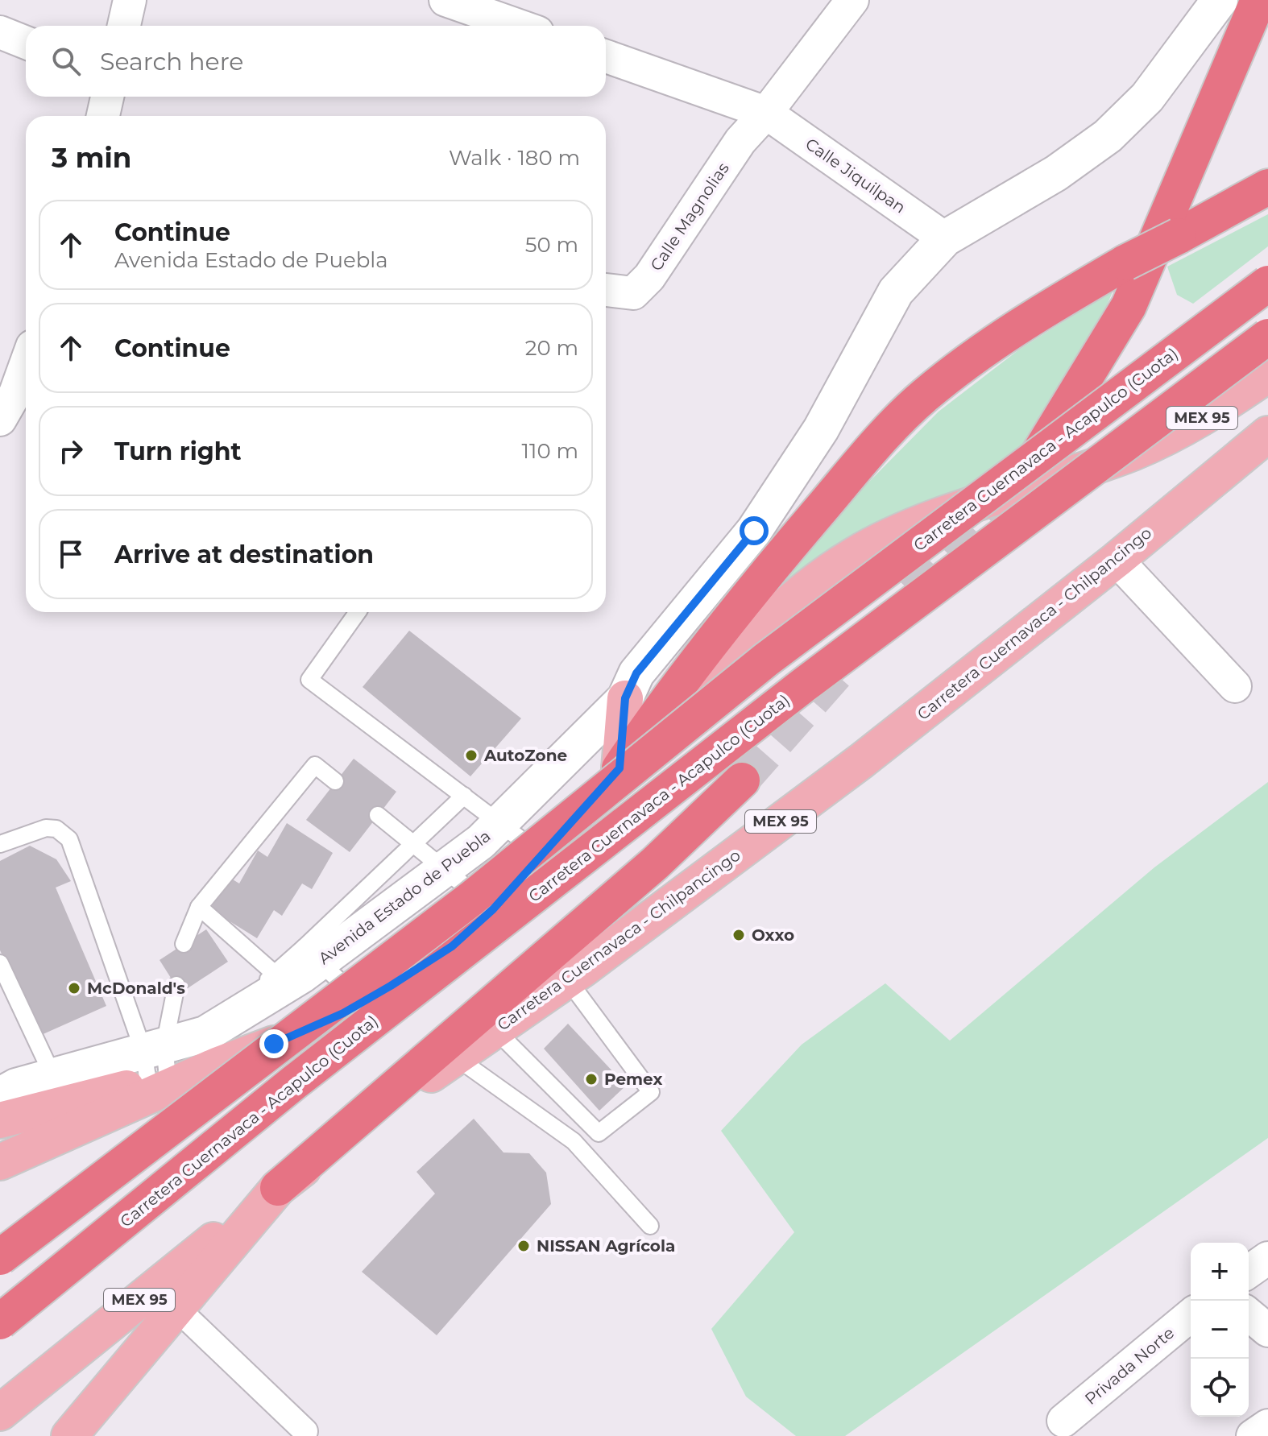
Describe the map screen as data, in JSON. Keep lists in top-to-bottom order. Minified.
{"streets":{"highway":["Carretera Cuernavaca - Acapulco (Cuota)"],"main road":["MEX 95","Carretera Cuernavaca - Chilpancingo"],"street":["Calle Jiquilpan","Calle Magnolias","Avenida Estado de Puebla","Privada Norte"]},"crossings":[["Calle Jiquilpan","Calle Magnolias"],["Calle Jiquilpan","Avenida Estado de Puebla"],["MEX 95","Carretera Cuernavaca - Chilpancingo"],["MEX 95","Avenida Estado de Puebla"]],"places":["AutoZone","Oxxo","McDonald's","Pemex","NISSAN Agrícola"],"page":{"search":"Search here","heading":["3 min","Walk · 180 m"],"list":[["Continue","Avenida Estado de Puebla","50 m"],["Continue","20 m"],["Turn right","110 m"],"Arrive at destination"],"map_buttons":["+","−"]}}
